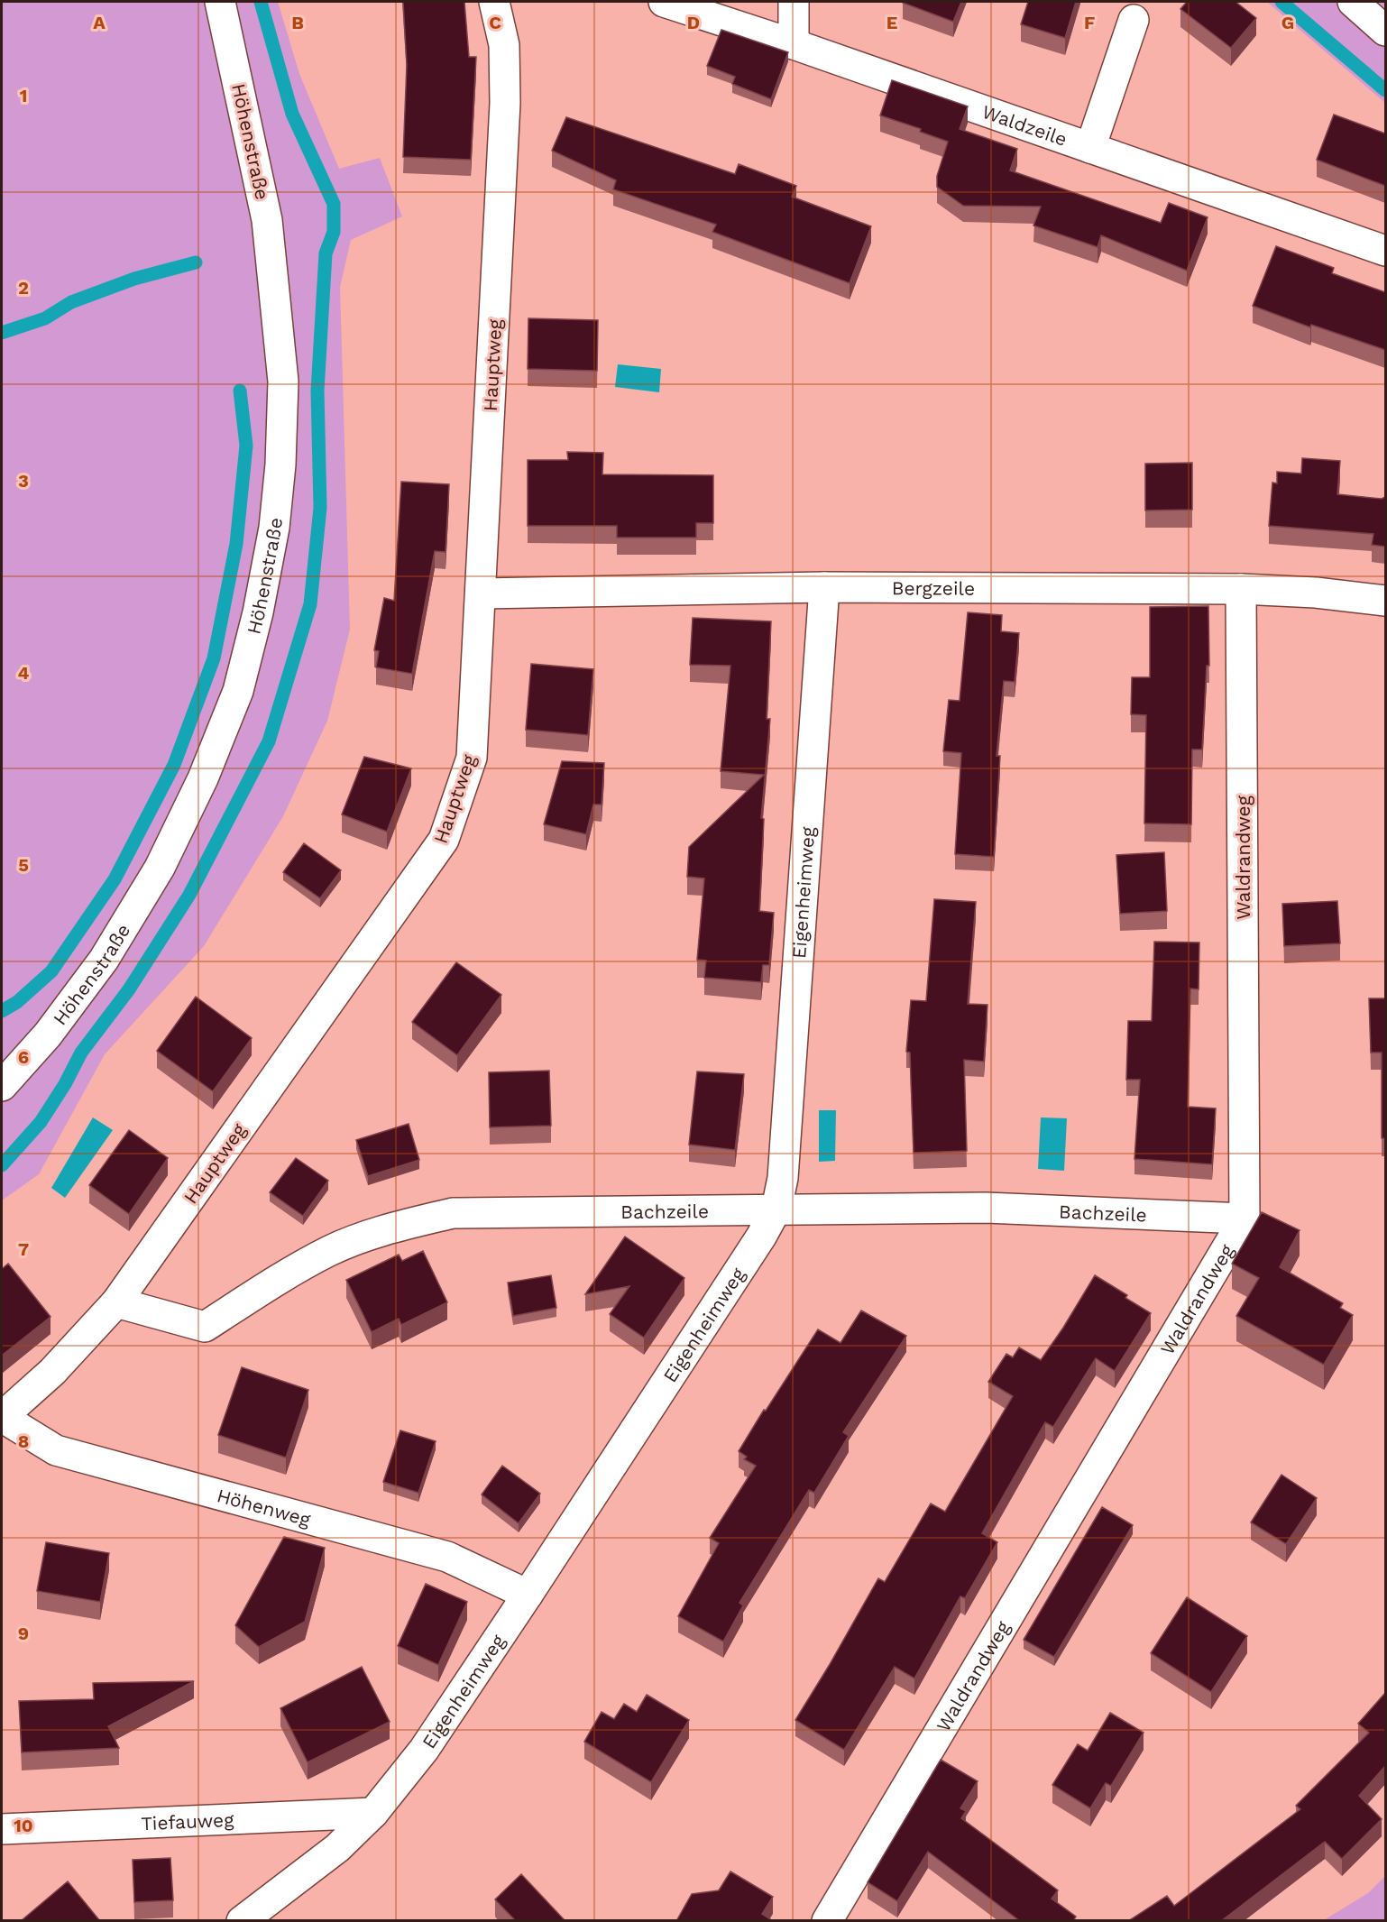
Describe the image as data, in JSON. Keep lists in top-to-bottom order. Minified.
{"streets":{"street":["Waldzeile","Höhenstraße","Hauptweg","Bergzeile","Waldrandweg","Eigenheimweg","Bachzeile","Höhenweg","Tiefauweg"]},"crossings":[["Hauptweg","Bergzeile"],["Hauptweg","Bachzeile"],["Hauptweg","Höhenweg"],["Bergzeile","Waldrandweg"],["Bergzeile","Eigenheimweg"],["Waldrandweg","Bachzeile"],["Eigenheimweg","Bachzeile"],["Eigenheimweg","Höhenweg"],["Eigenheimweg","Tiefauweg"]],"grid":{"columns":["A","B","C","D","E","F","G"],"rows":["1","2","3","4","5","6","7","8","9","10"]}}
